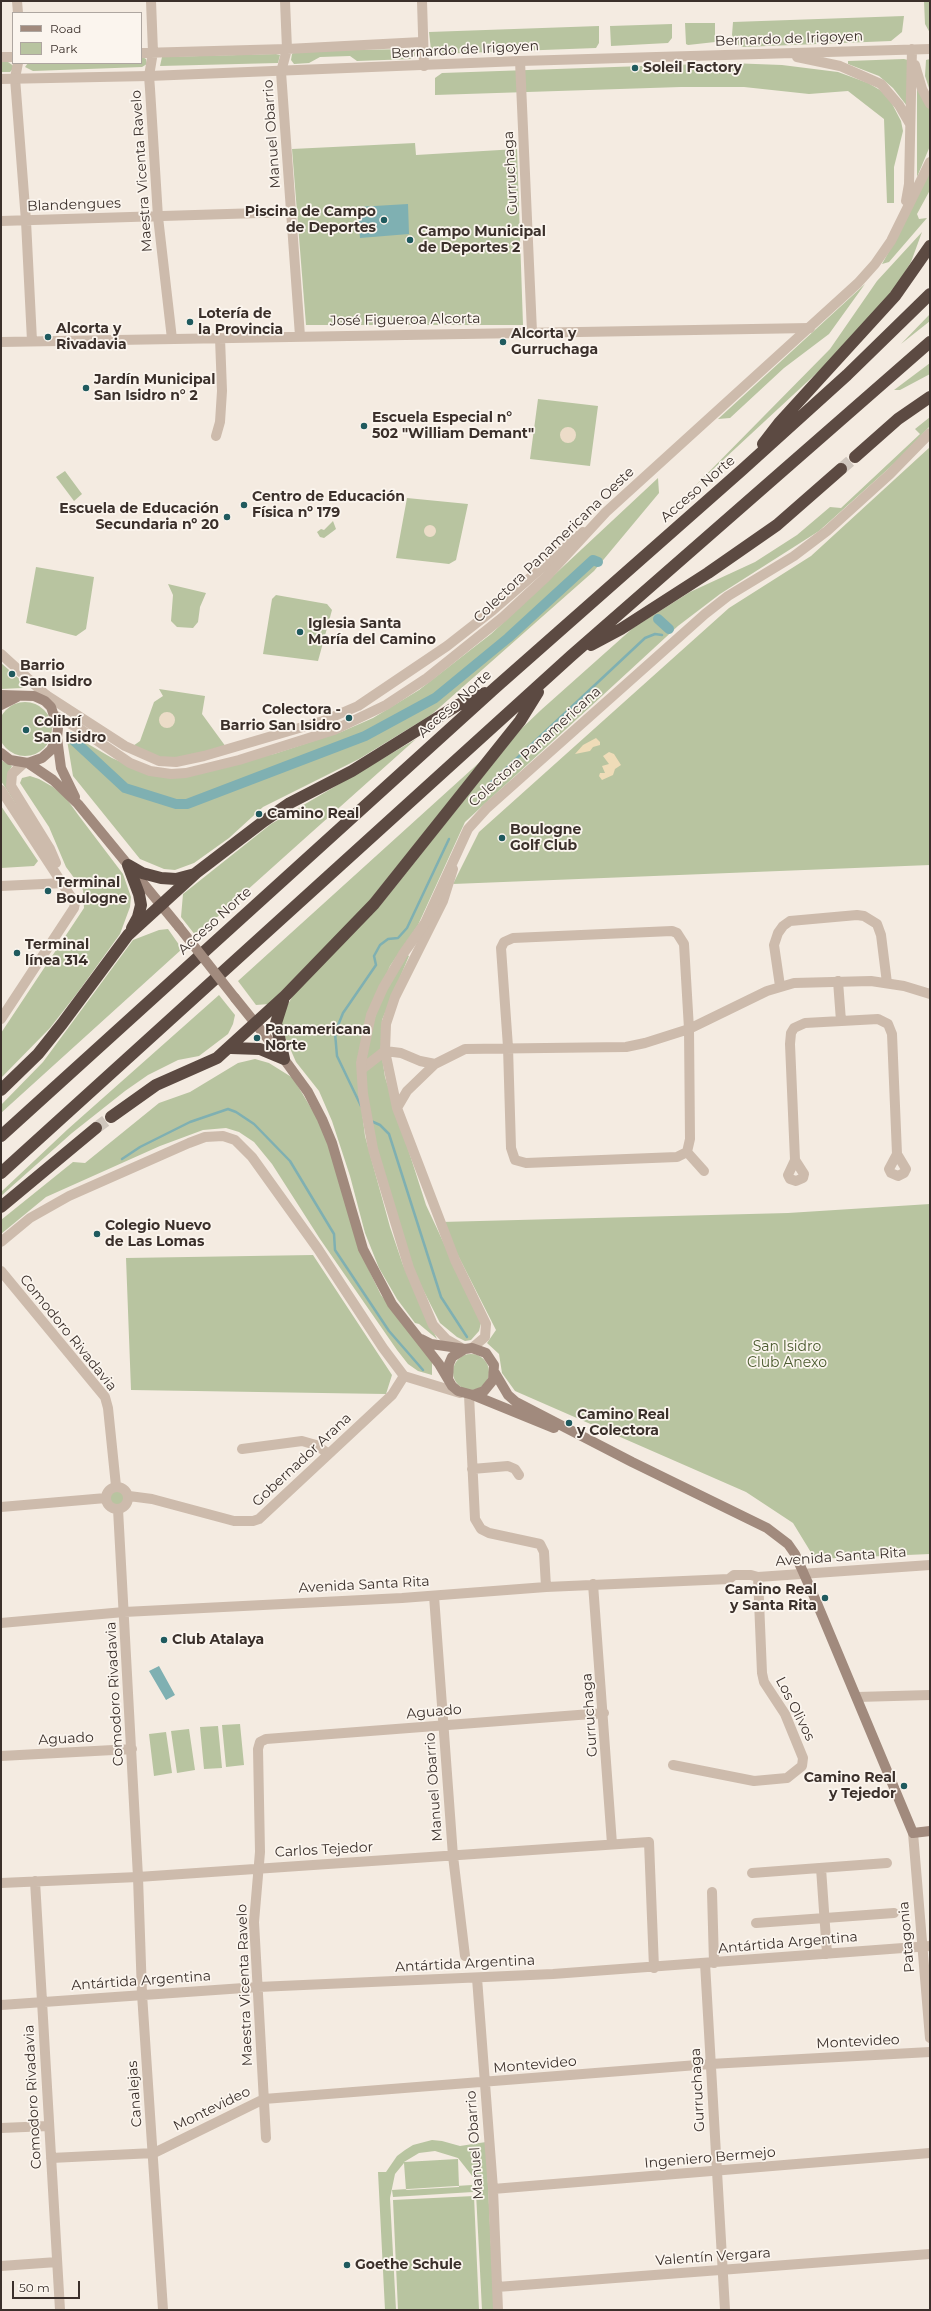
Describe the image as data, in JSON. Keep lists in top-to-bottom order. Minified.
{"streets":{"highway":["Acceso Norte"],"street":["Bernardo de Irigoyen","Manuel Obarrio","Maestra Vicenta Ravelo","Gurruchaga","Blandengues","José Figueroa Alcorta","Colectora Panamericana Oeste","Colectora Panamericana","Comodoro Rivadavia","Gobernador Arana","Avenida Santa Rita","Los Olivos","Aguado","Carlos Tejedor","Patagonia","Antártida Argentina","Montevideo","Canalejas","Ingeniero Bermejo","Valentín Vergara"]},"crossings":[["Bernardo de Irigoyen","Manuel Obarrio"],["Bernardo de Irigoyen","Maestra Vicenta Ravelo"],["Bernardo de Irigoyen","Gurruchaga"],["Manuel Obarrio","Blandengues"],["Manuel Obarrio","José Figueroa Alcorta"],["Manuel Obarrio","Avenida Santa Rita"],["Manuel Obarrio","Aguado"],["Manuel Obarrio","Carlos Tejedor"],["Manuel Obarrio","Antártida Argentina"],["Manuel Obarrio","Montevideo"],["Manuel Obarrio","Ingeniero Bermejo"],["Manuel Obarrio","Valentín Vergara"],["Maestra Vicenta Ravelo","Blandengues"],["Maestra Vicenta Ravelo","José Figueroa Alcorta"],["Maestra Vicenta Ravelo","Aguado"],["Maestra Vicenta Ravelo","Carlos Tejedor"],["Maestra Vicenta Ravelo","Antártida Argentina"],["Maestra Vicenta Ravelo","Montevideo"],["Gurruchaga","José Figueroa Alcorta"],["Gurruchaga","Avenida Santa Rita"],["Gurruchaga","Aguado"],["Gurruchaga","Carlos Tejedor"],["Gurruchaga","Antártida Argentina"],["Gurruchaga","Montevideo"],["Gurruchaga","Ingeniero Bermejo"],["Gurruchaga","Valentín Vergara"],["José Figueroa Alcorta","Colectora Panamericana Oeste"],["Comodoro Rivadavia","Gobernador Arana"],["Comodoro Rivadavia","Avenida Santa Rita"],["Comodoro Rivadavia","Aguado"],["Comodoro Rivadavia","Carlos Tejedor"],["Comodoro Rivadavia","Antártida Argentina"],["Comodoro Rivadavia","Canalejas"],["Avenida Santa Rita","Los Olivos"],["Carlos Tejedor","Antártida Argentina"],["Carlos Tejedor","Canalejas"],["Patagonia","Antártida Argentina"],["Antártida Argentina","Canalejas"],["Montevideo","Canalejas"]],"parks":["San Isidro Club Anexo"],"places":["Soleil Factory","Piscina de Campo de Deportes","Campo Municipal de Deportes 2","Lotería de la Provincia","Alcorta y Rivadavia","Alcorta y Gurruchaga","Jardín Municipal San Isidro n° 2","Escuela Especial n° 502 \"William Demant\"","Centro de Educación Física nº 179","Escuela de Educación Secundaria nº 20","Iglesia Santa María del Camino","Barrio San Isidro","Colectora - Barrio San Isidro","Colibrí San Isidro","Camino Real","Boulogne Golf Club","Terminal Boulogne","Terminal línea 314","Panamericana Norte","Colegio Nuevo de Las Lomas","Camino Real y Colectora","Camino Real y Santa Rita","Club Atalaya","Camino Real y Tejedor","Goethe Schule"],"legend":["Road","Park"],"scale_bar":"50 m"}
